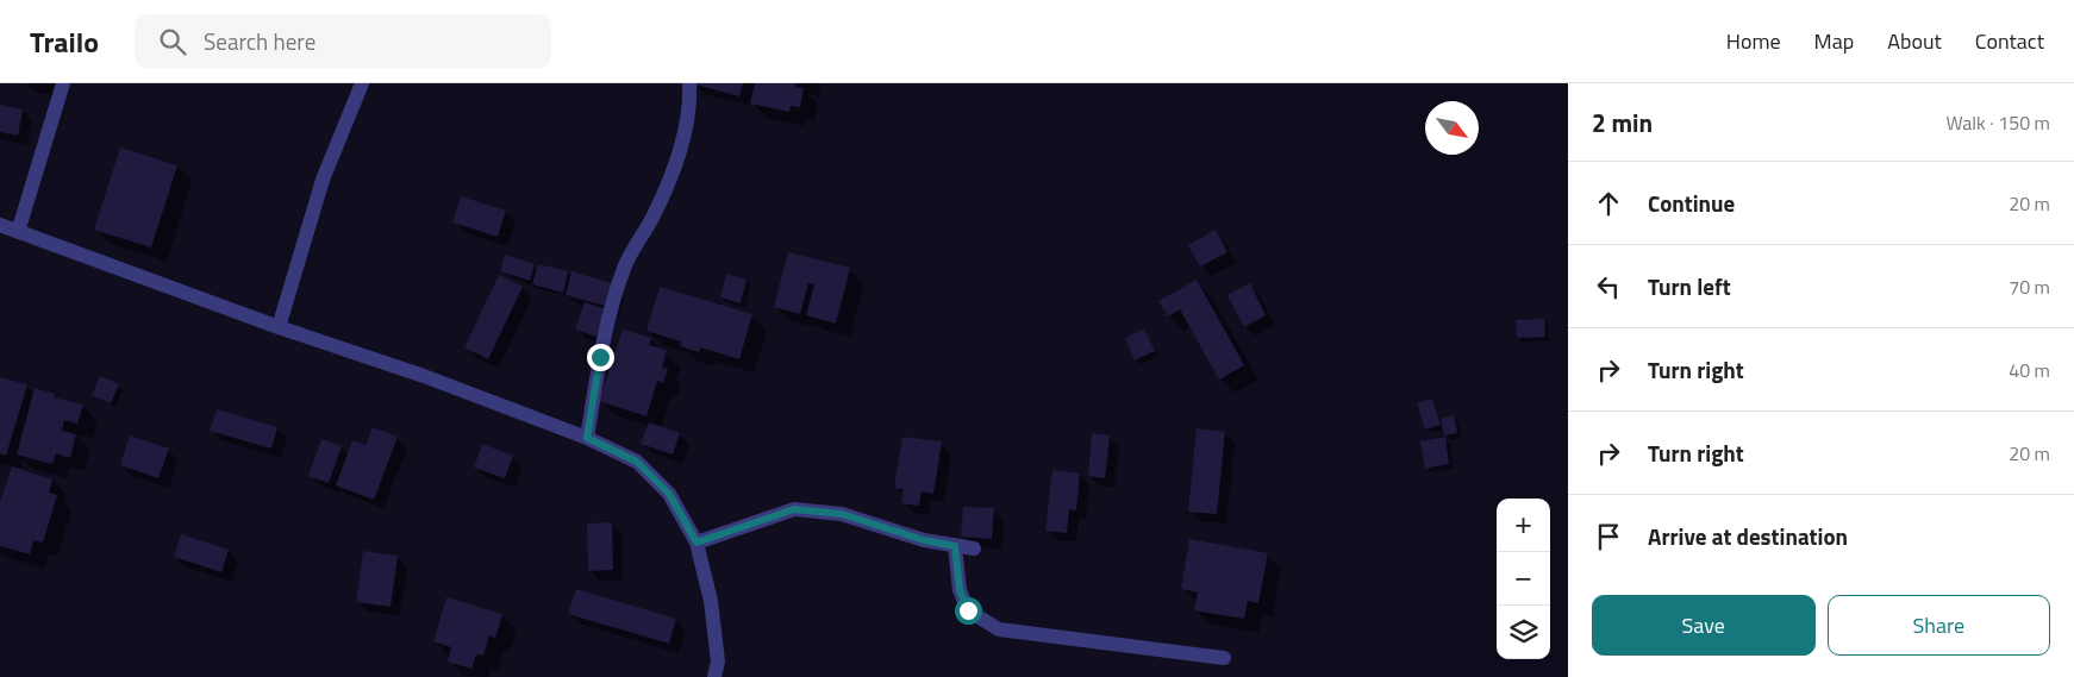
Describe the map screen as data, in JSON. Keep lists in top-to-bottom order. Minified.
{"north":"bottom right","page":{"header":"Trailo","search":"Search here","nav":["Home","Map","About","Contact"],"heading":["2 min","Walk · 150 m"],"list":[["Continue","20 m"],["Turn left","70 m"],["Turn right","40 m"],["Turn right","20 m"],"Arrive at destination"],"map_buttons":["+","−"],"buttons":["Save","Share"]}}
